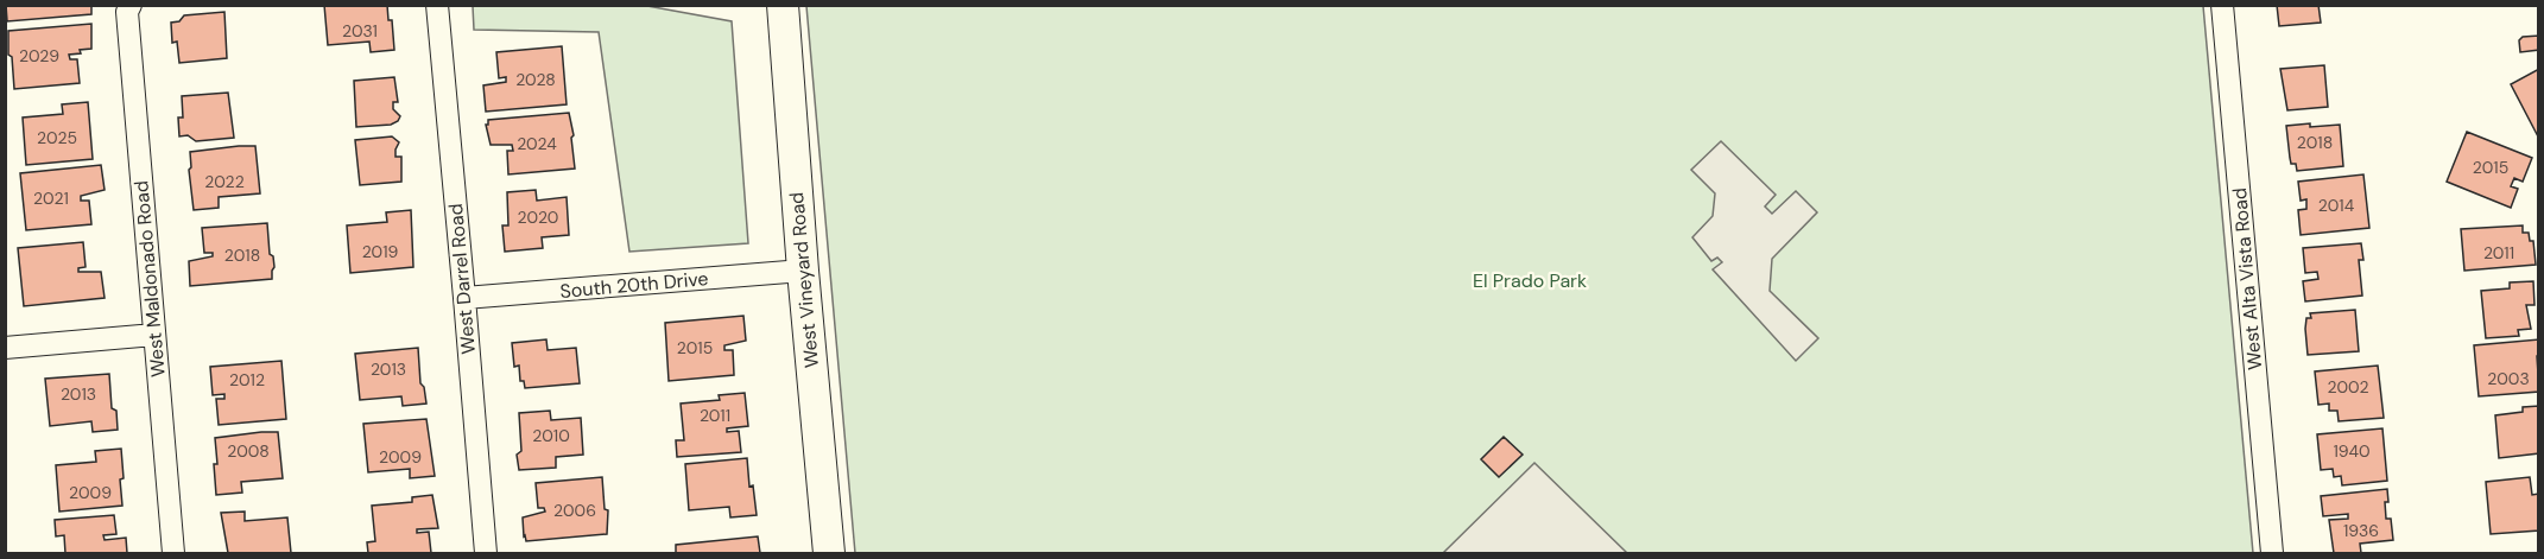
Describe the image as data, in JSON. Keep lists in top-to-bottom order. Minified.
{"streets":{"street":["West Maldonado Road","West Darrel Road","West Alta Vista Road","West Vineyard Road","South 20th Drive"]},"crossings":[["West Darrel Road","South 20th Drive"],["West Vineyard Road","South 20th Drive"]],"parks":["El Prado Park"],"house_numbers":["2031","2029","2028","2025","2018","2024","2015","2022","2021","2014","2020","2019","2011","2018","2015","2013","2003","2012","2002","2013","2011","2010","2008","1940","2009","2009","2006","1936"]}
